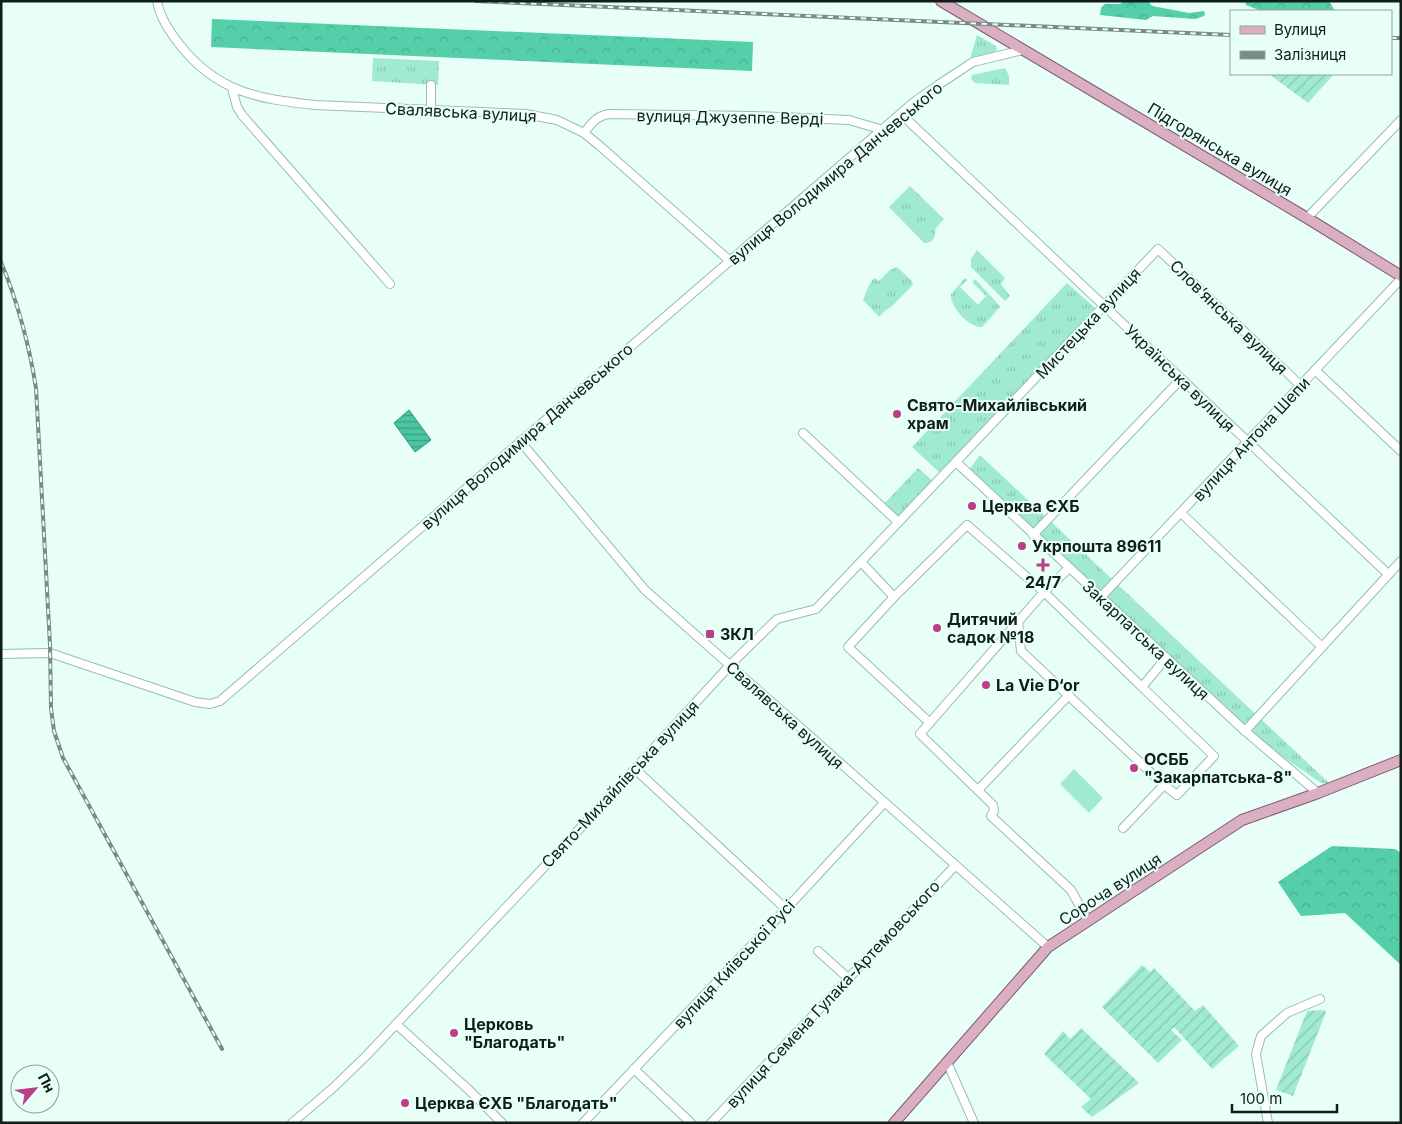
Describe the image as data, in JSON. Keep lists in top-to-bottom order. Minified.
{"streets":{"main road":["Підгорянська вулиця","Сороча вулиця"],"street":["Свалявська вулиця","вулиця Джузеппе Верді","вулиця Володимира Данчевського","Словʼянська вулиця","Мистецька вулиця","Українська вулиця","вулиця Антона Шепи","Закарпатська вулиця","Свято-Михайлівська вулиця","вулиця Київської Русі","вулиця Семена Гулака-Артемовського"]},"crossings":[["Свалявська вулиця","вулиця Джузеппе Верді"],["Свалявська вулиця","вулиця Володимира Данчевського"],["Свалявська вулиця","Свято-Михайлівська вулиця"],["Свалявська вулиця","Сороча вулиця"],["Свалявська вулиця","вулиця Київської Русі"],["Свалявська вулиця","вулиця Семена Гулака-Артемовського"],["вулиця Джузеппе Верді","вулиця Володимира Данчевського"],["Підгорянська вулиця","вулиця Володимира Данчевського"],["Підгорянська вулиця","вулиця Антона Шепи"],["Словʼянська вулиця","Мистецька вулиця"],["Словʼянська вулиця","вулиця Антона Шепи"],["Мистецька вулиця","Українська вулиця"],["Мистецька вулиця","Закарпатська вулиця"],["Мистецька вулиця","Свято-Михайлівська вулиця"],["Українська вулиця","вулиця Антона Шепи"],["вулиця Антона Шепи","Закарпатська вулиця"],["Закарпатська вулиця","Свято-Михайлівська вулиця"],["Закарпатська вулиця","Сороча вулиця"]],"places":{"other":["Свято-Михайлівський храм","Церква ЄХБ","Укрпошта 89611","Дитячий садок №18","La Vie D‘or","ОСББ \"Закарпатська-8\"","Церковь \"Благодать\"","Церква ЄХБ \"Благодать\""],"health":["24/7"],"transit":["ЗКЛ"]},"legend":["Вулиця","Залізниця"],"scale_bar":"100 m","north":"top right"}
